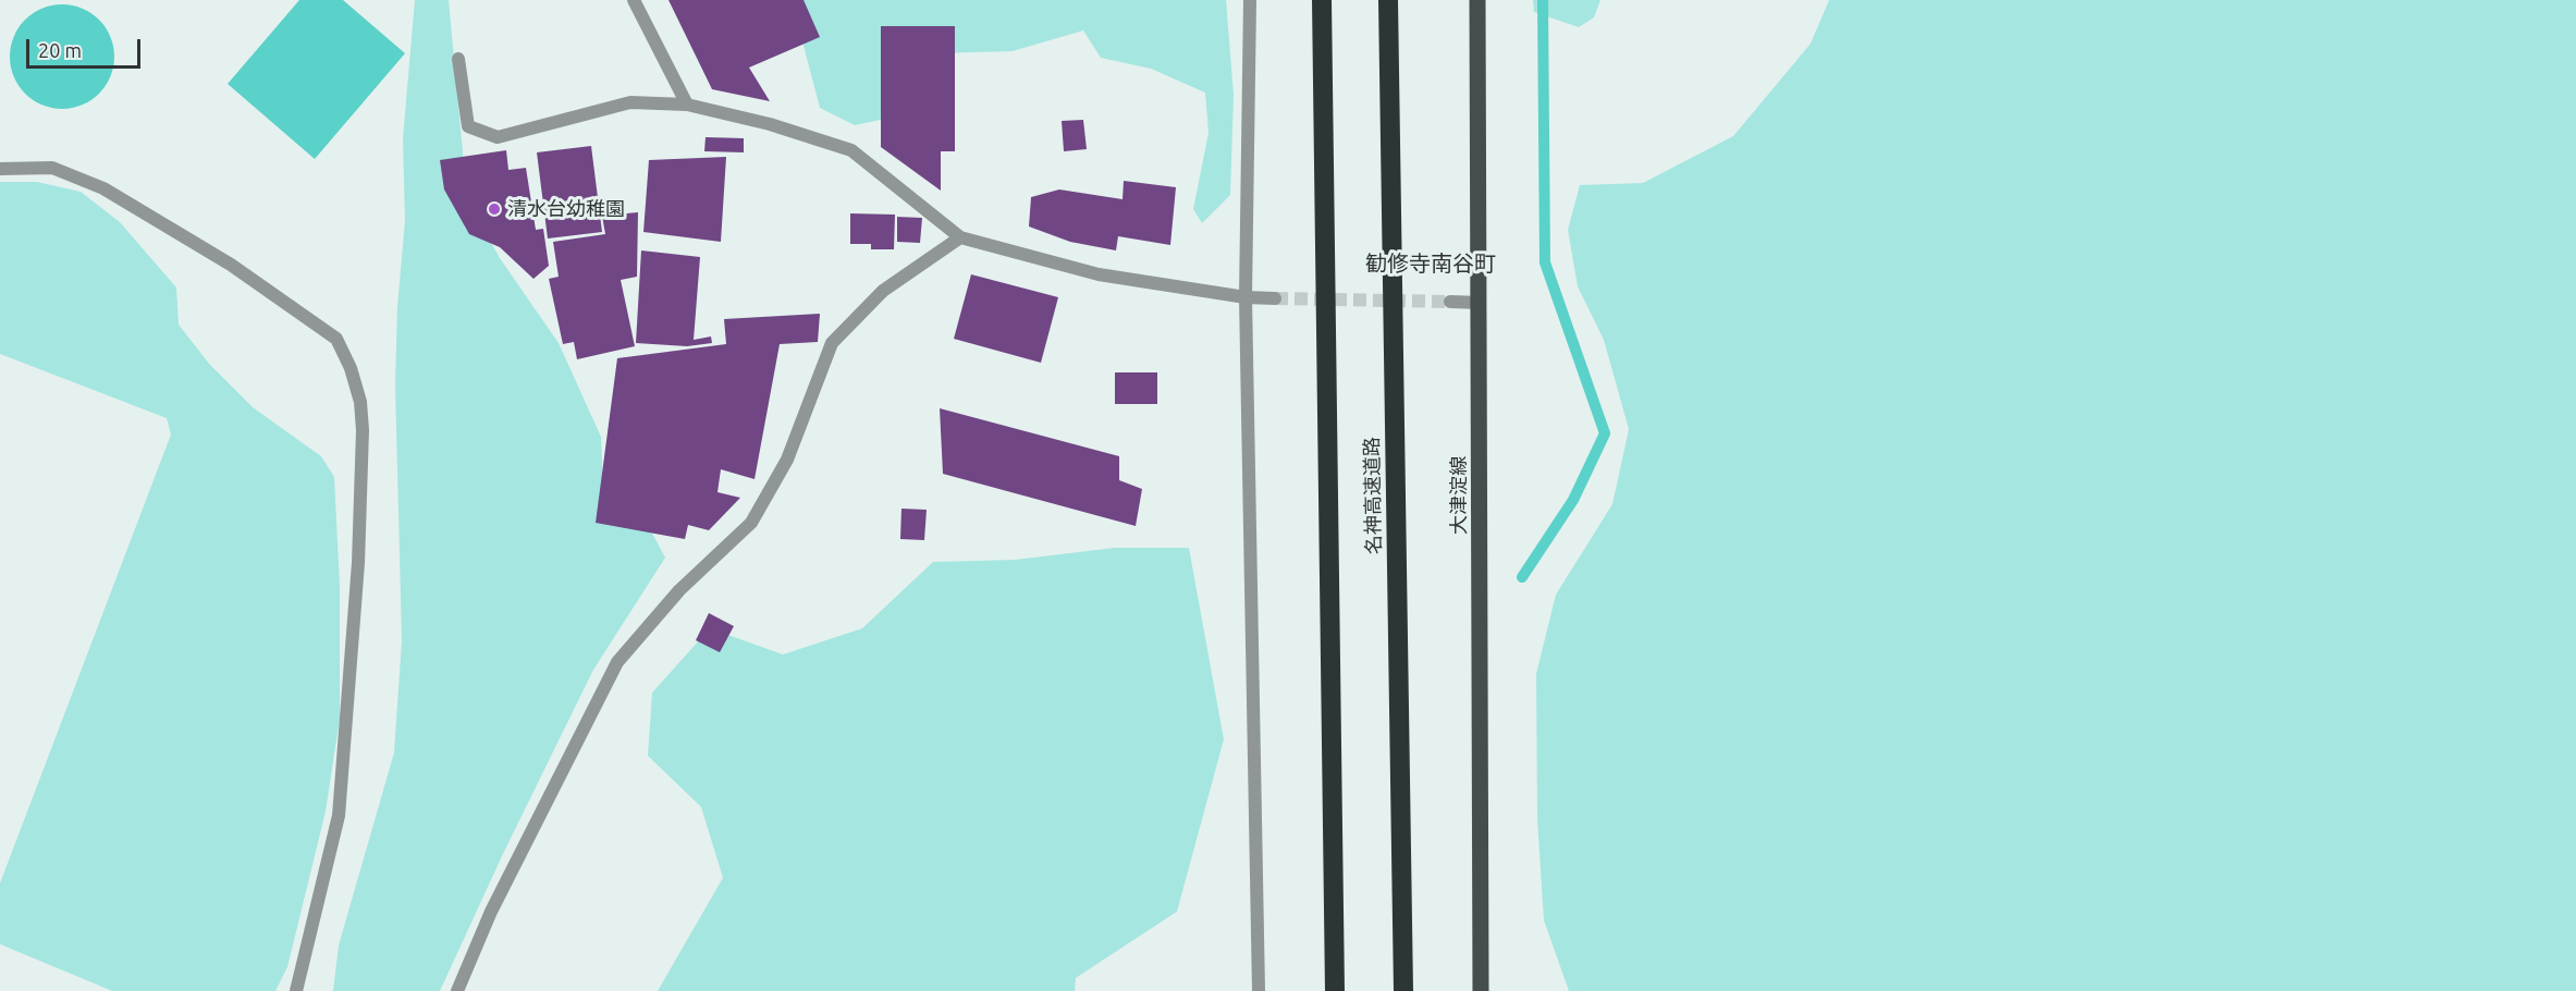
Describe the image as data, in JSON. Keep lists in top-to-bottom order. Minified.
{"streets":{"highway":["名神高速道路"],"main road":["大津淀線"]},"districts":["勧修寺南谷町"],"places":["清水台幼稚園"],"scale_bar":"20 m"}
